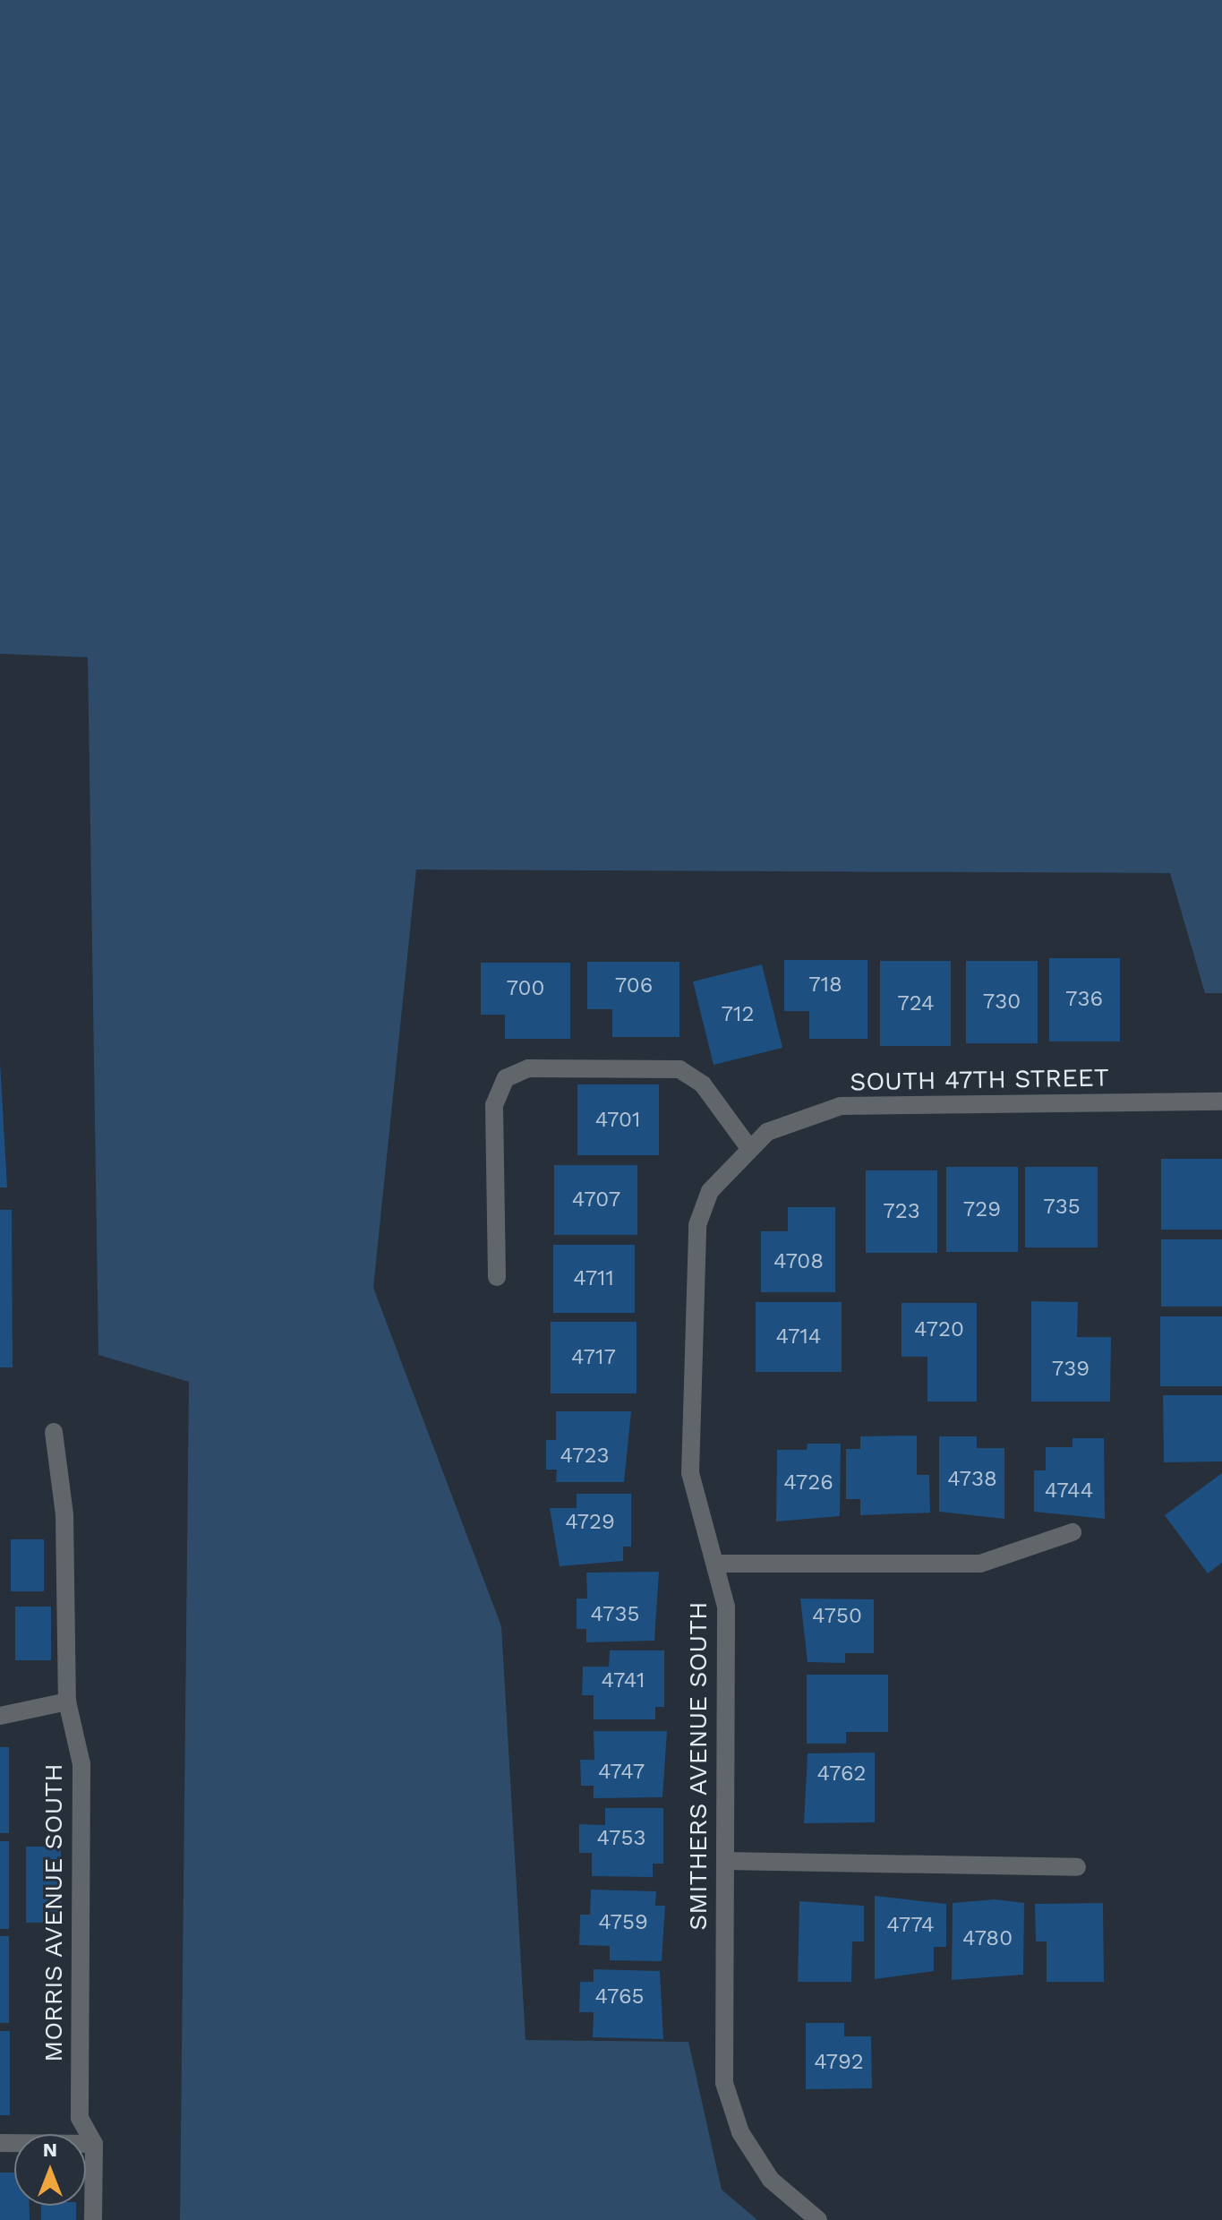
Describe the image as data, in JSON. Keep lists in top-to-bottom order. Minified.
{"streets":{"street":["SOUTH 47TH STREET","SMITHERS AVENUE SOUTH","MORRIS AVENUE SOUTH"]},"crossings":[["SOUTH 47TH STREET","SMITHERS AVENUE SOUTH"]],"house_numbers":["718","706","700","736","730","724","712","4701","4707","735","729","723","4708","4711","4720","4714","4717","739","4723","4738","4726","4744","4729","4735","4750","4741","4747","4762","4753","4759","4774","4780","4765","4792"],"north":"top"}
